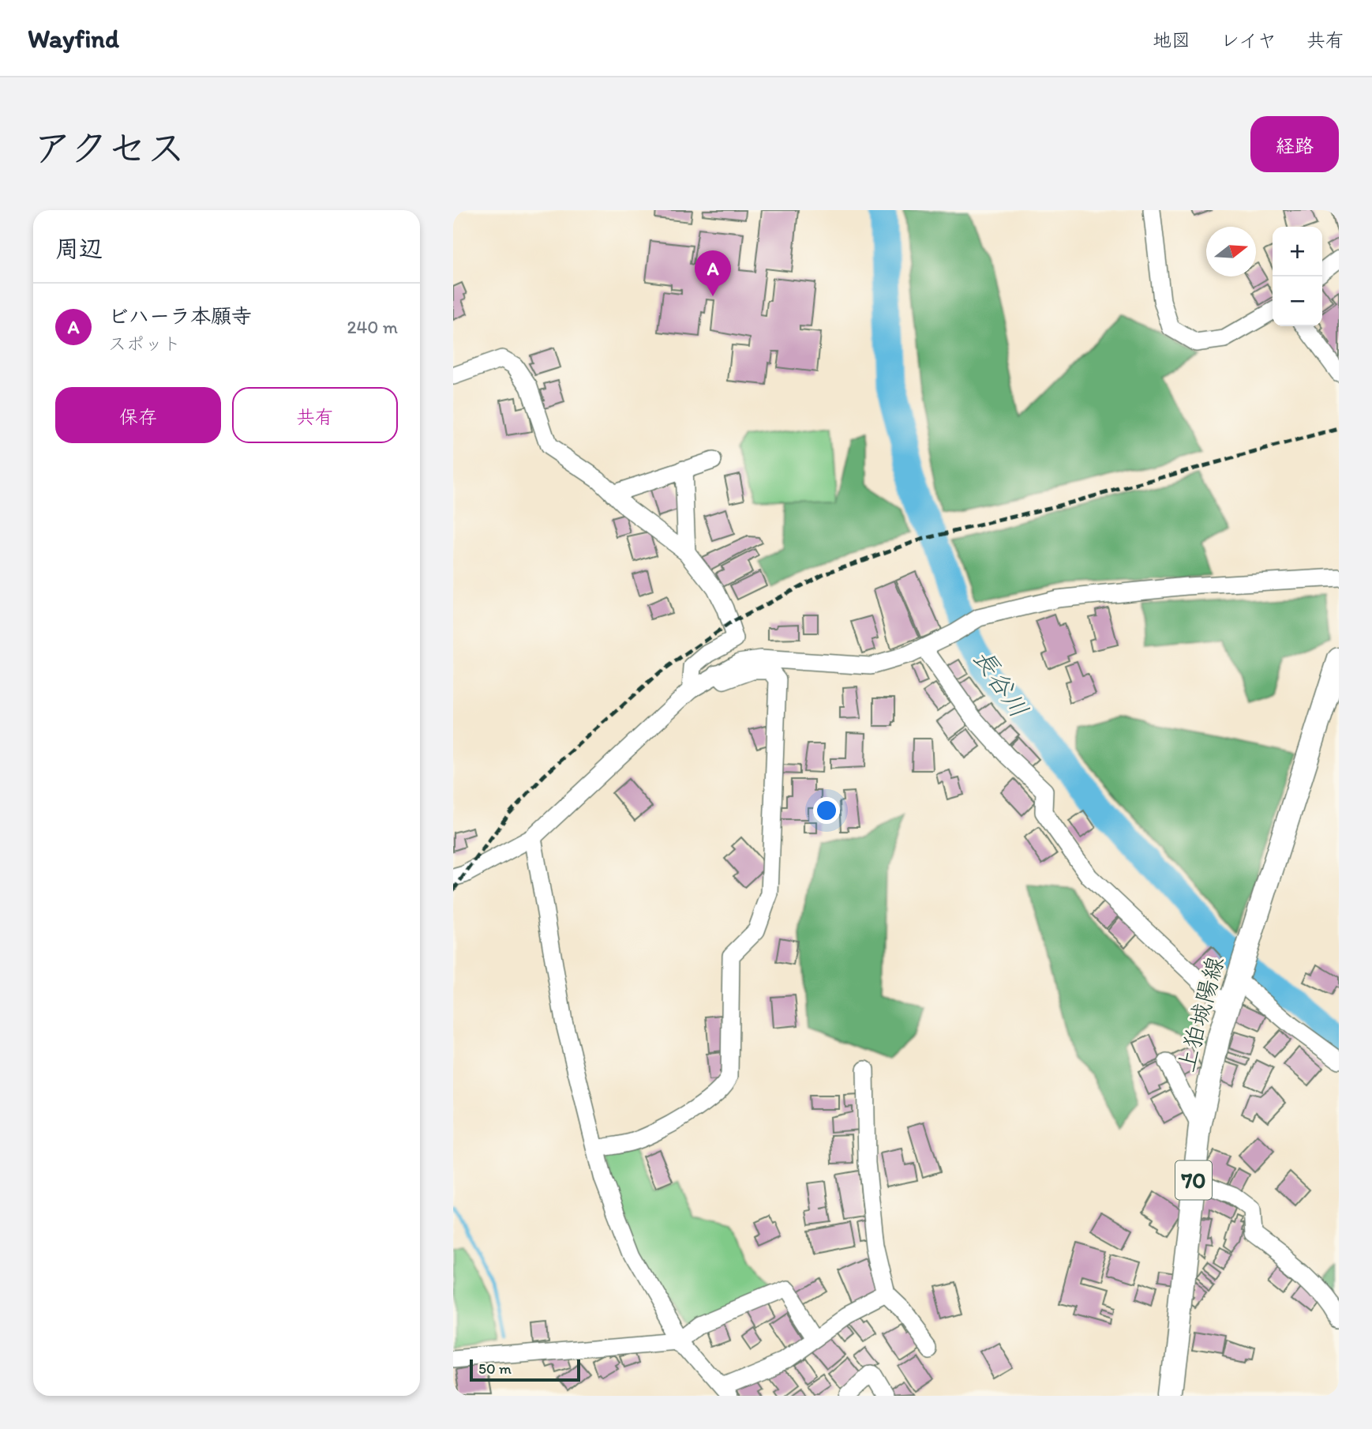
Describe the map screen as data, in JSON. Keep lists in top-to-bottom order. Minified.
{"streets":{"main road":["上狛城陽線","70"]},"water":["長谷川"],"scale_bar":"50 m","north":"right","page":{"header":"Wayfind","nav":["地図","レイヤ","共有"],"title":"アクセス","buttons":["経路",["保存","共有"]],"heading":"周辺","map_buttons":["+","−"],"pins":"A","list":[{"mark":"A","name":"ビハーラ本願寺","note":"スポット","value":"240 m"}],"scale":"50 m"}}
